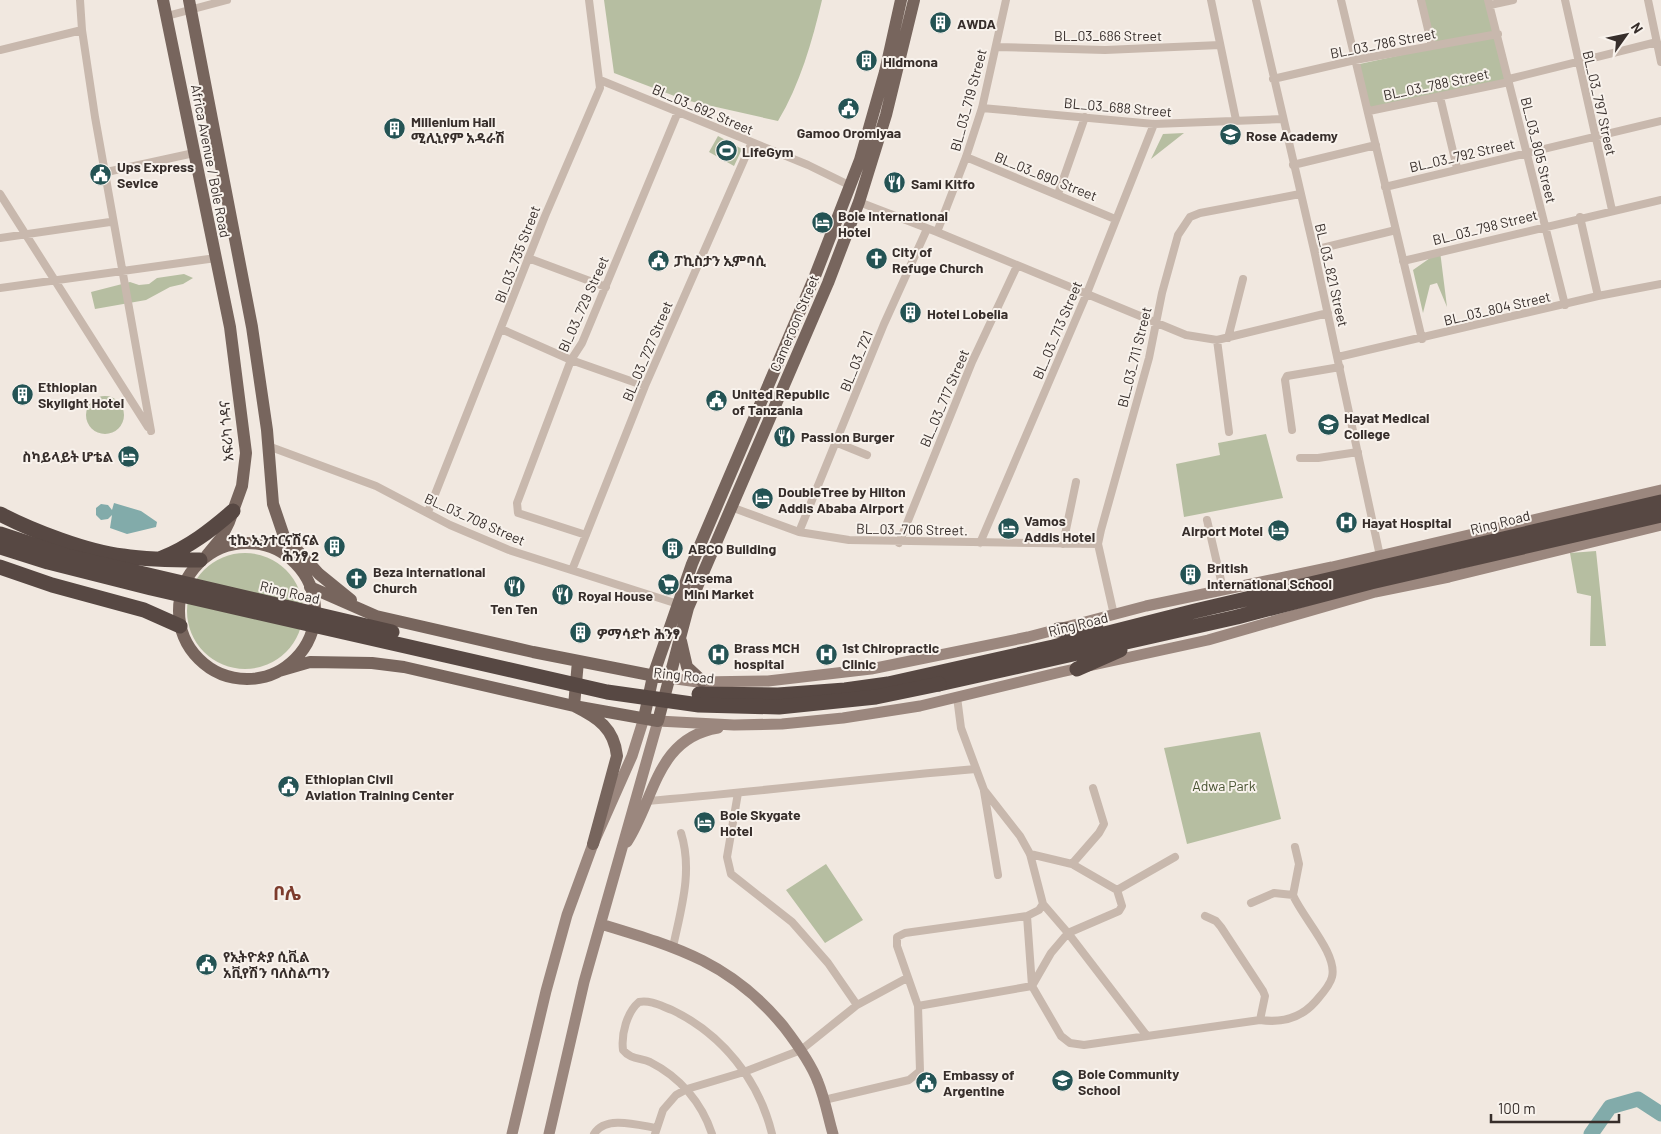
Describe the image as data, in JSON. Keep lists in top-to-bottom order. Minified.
{"streets":{"highway":["Ring Road"],"main road":["Africa Avenue / Bole Road","Cameroon Street","አፍሪካ ጎዳና"],"street":["BL_03_686 Street","BL_03_786 Street","BL_03_788 Street","BL_03_719 Street","BL_03_797 Street","BL_03_688 Street","BL_03_692 Street","BL_03_805 Street","BL_03_792 Street","BL_03_690 Street","BL_03_798 Street","Bl_03_735 Street","BL_03_821 Street","Bl_03_729 Street","BL_03_804 Street","BL_03_713 Street","BL_03_727 Street","BL_03_711 Street","BL_03_721","BL_03_717 Street","BL_03_708 Street","BL_03_706 Street."]},"crossings":[["BL_03_686 Street","BL_03_719 Street"],["BL_03_786 Street","BL_03_805 Street"],["BL_03_786 Street","BL_03_821 Street"],["BL_03_788 Street","BL_03_797 Street"],["BL_03_788 Street","BL_03_805 Street"],["BL_03_719 Street","BL_03_688 Street"],["BL_03_719 Street","BL_03_690 Street"],["BL_03_797 Street","BL_03_792 Street"],["BL_03_797 Street","BL_03_798 Street"],["BL_03_688 Street","BL_03_821 Street"],["BL_03_688 Street","BL_03_713 Street"],["BL_03_692 Street","Bl_03_735 Street"],["BL_03_692 Street","Bl_03_729 Street"],["BL_03_692 Street","Cameroon Street"],["BL_03_692 Street","BL_03_727 Street"],["BL_03_805 Street","BL_03_792 Street"],["BL_03_805 Street","BL_03_798 Street"],["BL_03_805 Street","BL_03_804 Street"],["Africa Avenue / Bole Road","አፍሪካ ጎዳና"],["Africa Avenue / Bole Road","BL_03_708 Street"],["BL_03_690 Street","BL_03_713 Street"],["Bl_03_735 Street","BL_03_708 Street"],["BL_03_821 Street","BL_03_804 Street"],["BL_03_821 Street","BL_03_711 Street"],["BL_03_821 Street","Ring Road"],["Bl_03_729 Street","BL_03_727 Street"],["Cameroon Street","BL_03_708 Street"],["Cameroon Street","Ring Road"],["Cameroon Street","BL_03_706 Street."],["BL_03_713 Street","BL_03_706 Street."],["BL_03_727 Street","BL_03_708 Street"],["BL_03_711 Street","Ring Road"],["BL_03_711 Street","BL_03_706 Street."],["BL_03_721","BL_03_706 Street."],["BL_03_717 Street","BL_03_706 Street."],["አፍሪካ ጎዳና","Ring Road"]],"districts":["ቦሌ"],"parks":["Adwa Park"],"places":{"building":["AWDA","Hidmona","Millenium Hall ሚሊኒየም አዳራሽ","Hotel Lobelia","Ethiopian Skylight Hotel","ቲኬ ኢንተርናሽናል ሕንፃ 2","ABCO Building","British International School","ዎማሳድኮ ሕንፃ"],"public building":["Gamoo Oromiyaa","Ups Express Sevice","ፓኪስታን ኢምባሲ","United Republic of Tanzania","Ethiopian Civil Aviation Training Center","የኢትዮጵያ ሲቪል አቪየሽን ባለስልጣን","Embassy of Argentine"],"school or university":["Rose Academy","Hayat Medical College","Bole Community School"],"sports":["LifeGym"],"restaurant":["Sami Kitfo","Passion Burger","Ten Ten","Royal House"],"hotel":["Bole International Hotel","ስካይላይት ሆቴል","DoubleTree by Hilton Addis Ababa Airport","Vamos Addis Hotel","Airport Motel","Bole Skygate Hotel"],"church":["City of Refuge Church","Beza international Church"],"hospital":["Hayat Hospital","Brass MCH hospital","1st Chiropractic Clinic"],"supermarket":["Arsema Mini Market"]},"scale_bar":"100 m","north":"top right"}
